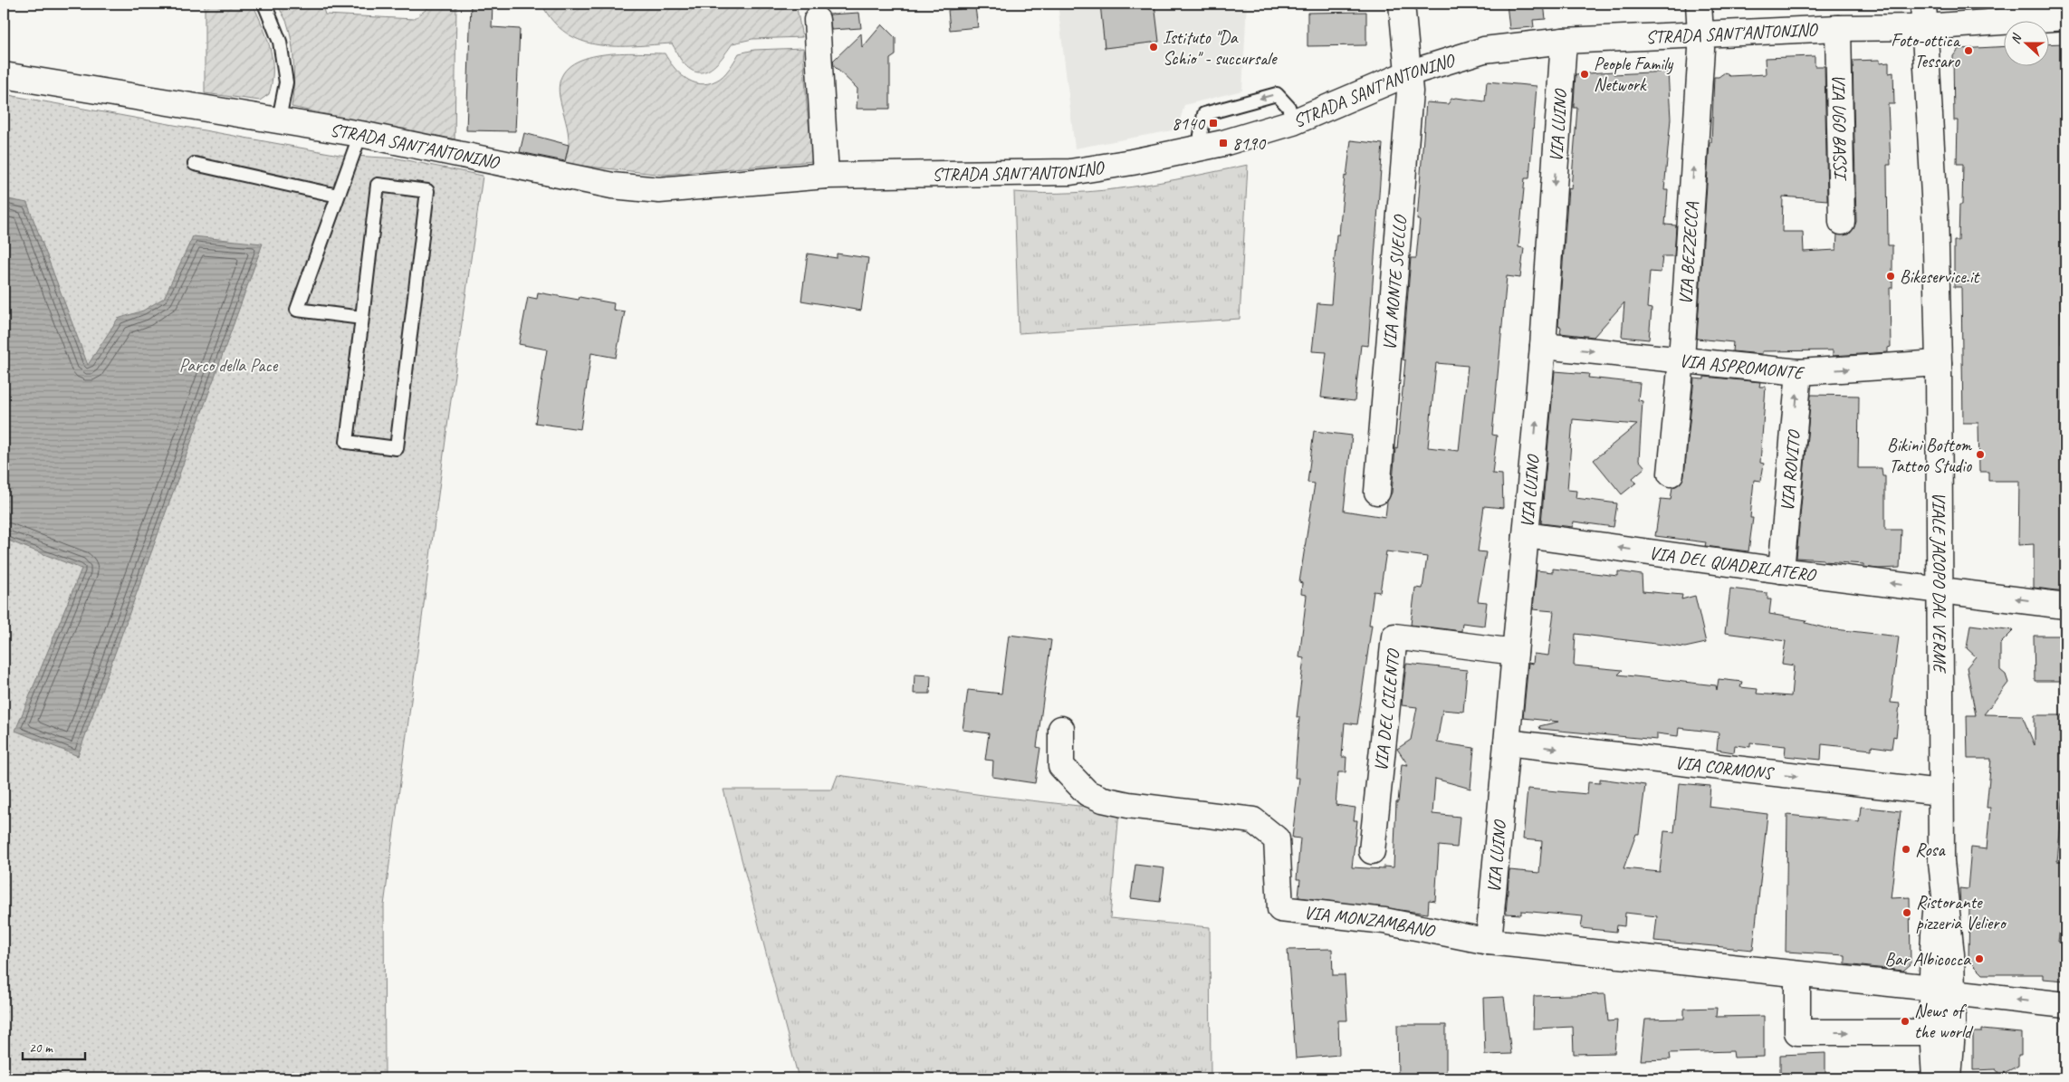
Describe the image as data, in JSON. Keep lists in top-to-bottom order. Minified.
{"streets":{"street":["STRADA SANT'ANTONINO","VIA UGO BASSI","VIA LUINO","VIA BEZZECCA","VIA MONTE SUELLO","VIA ASPROMONTE","VIA ROVITO","VIA DEL QUADRILATERO","VIALE JACOPO DAL VERME","VIA DEL CILENTO","VIA CORMONS","VIA MONZAMBANO"]},"crossings":[["STRADA SANT'ANTONINO","VIA UGO BASSI"],["STRADA SANT'ANTONINO","VIA LUINO"],["STRADA SANT'ANTONINO","VIA BEZZECCA"],["STRADA SANT'ANTONINO","VIA MONTE SUELLO"],["STRADA SANT'ANTONINO","VIALE JACOPO DAL VERME"],["VIA LUINO","VIA ASPROMONTE"],["VIA LUINO","VIA DEL QUADRILATERO"],["VIA LUINO","VIA DEL CILENTO"],["VIA LUINO","VIA CORMONS"],["VIA LUINO","VIA MONZAMBANO"],["VIA BEZZECCA","VIA ASPROMONTE"],["VIA ASPROMONTE","VIA ROVITO"],["VIA ASPROMONTE","VIALE JACOPO DAL VERME"],["VIA ROVITO","VIA DEL QUADRILATERO"],["VIA DEL QUADRILATERO","VIALE JACOPO DAL VERME"],["VIALE JACOPO DAL VERME","VIA CORMONS"],["VIALE JACOPO DAL VERME","VIA MONZAMBANO"]],"one_way":["VIA BEZZECCA","VIA ASPROMONTE","VIA ROVITO","VIA DEL QUADRILATERO","VIA CORMONS"],"parks":["Parco della Pace"],"places":{"other":["Istituto \"Da Schio\" - succursale","Foto-ottica Tessaro","People Family Network","Bikeservice.it","Bikini Bottom Tattoo Studio","Rosa","Ristorante pizzeria Veliero","Bar Albicocca","News of the world"],"transit":["8140","8190"]},"scale_bar":"20 m","north":"left"}
